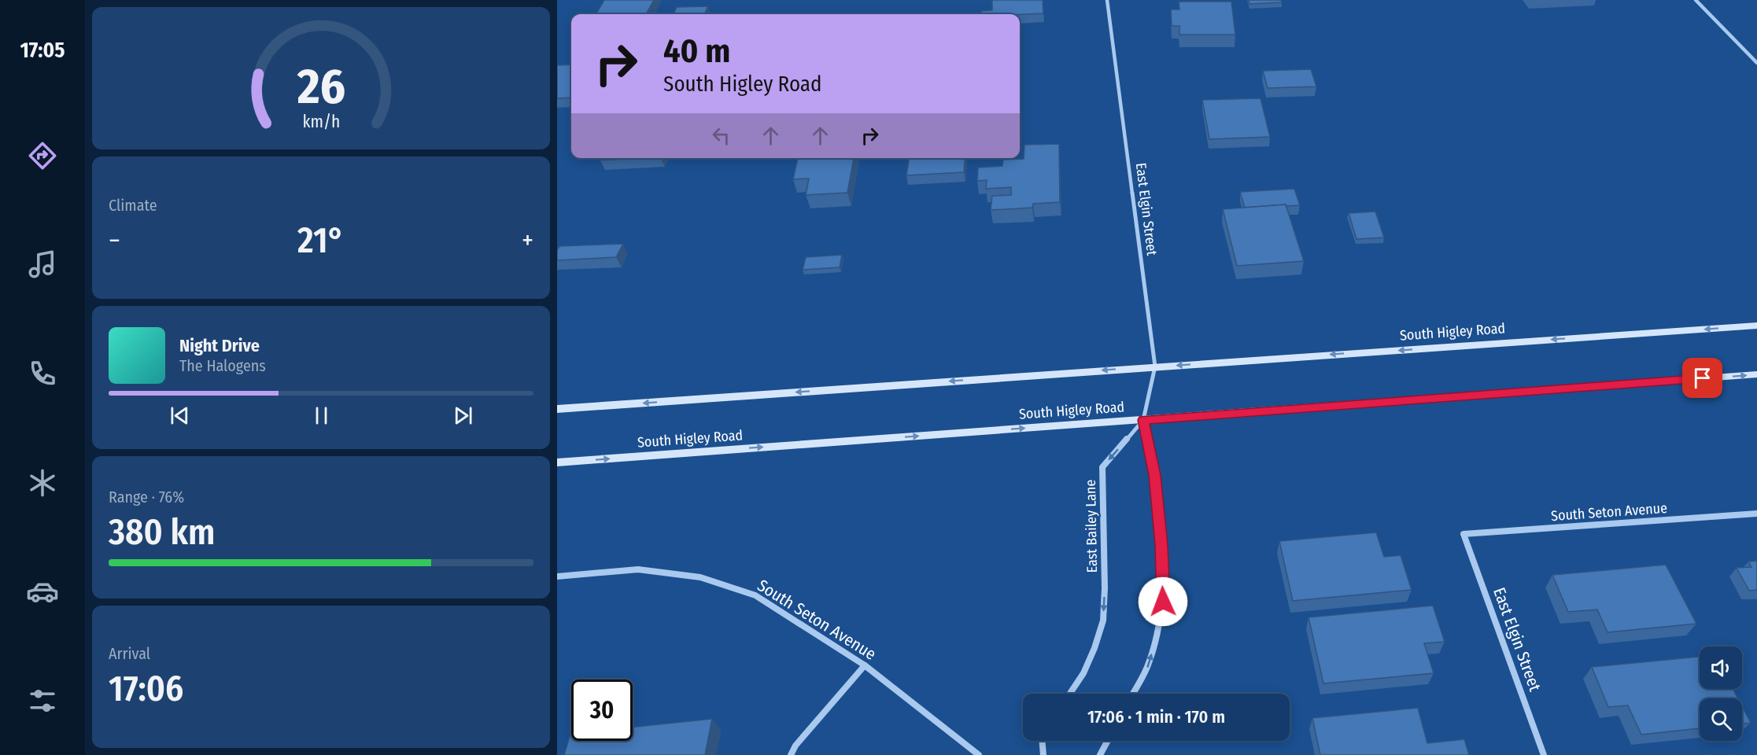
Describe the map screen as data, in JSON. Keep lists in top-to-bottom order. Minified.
{"streets":{"main road":["South Higley Road"],"street":["East Elgin Street","South Seton Avenue","East Bailey Lane"]},"crossings":[["East Elgin Street","South Higley Road"],["East Elgin Street","South Seton Avenue"],["East Elgin Street","East Bailey Lane"],["South Higley Road","East Bailey Lane"]],"one_way":["East Bailey Lane"],"page":{"tabs":"17:05","turn":["40 m","South Higley Road"],"tile":["Climate",["Range · 76%","380 km"],["Arrival","17:06"]],"heat":["−","21°","+"],"song":["Night Drive","The Halogens"],"limit":"30","trip":"17:06 · 1 min · 170 m","gauge":["26","km/h"]}}
